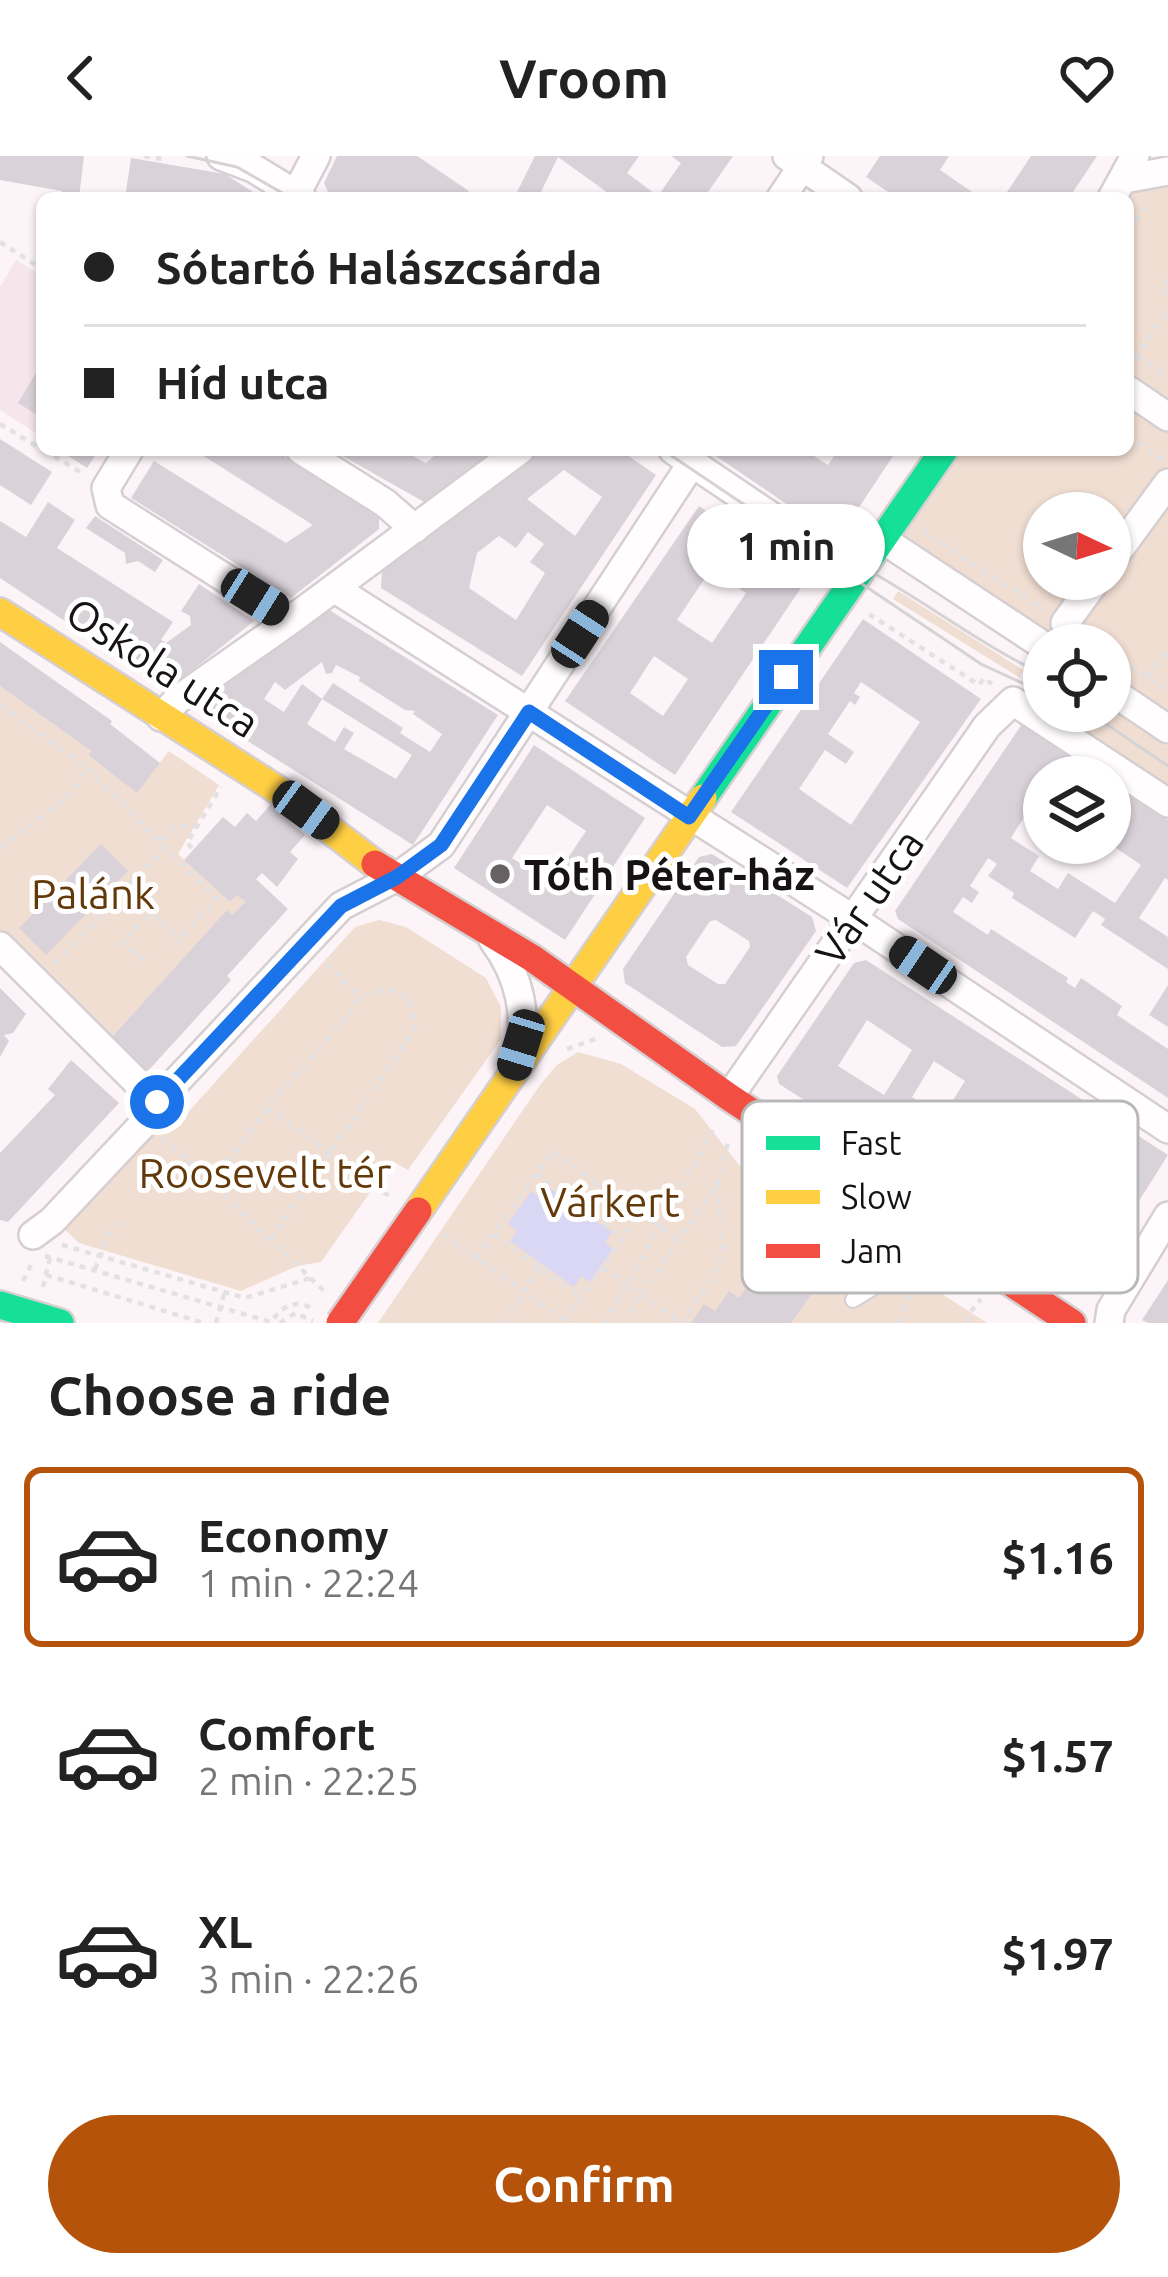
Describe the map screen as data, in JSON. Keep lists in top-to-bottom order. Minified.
{"streets":{"street":["Oskola utca","Vár utca"]},"parks":["Palánk","Roosevelt tér","Várkert"],"places":["Tóth Péter-ház"],"legend":["Fast","Slow","Jam"],"north":"right","page":{"header":"Vroom","banner":["Sótartó Halászcsárda","Híd utca"],"bubble":"1 min","heading":"Choose a ride","list":[{"name":"Economy","note":"1 min · 22:24","value":"$1.16"},{"name":"Comfort","note":"2 min · 22:25","value":"$1.57"},{"name":"XL","note":"3 min · 22:26","value":"$1.97"}],"buttons":"Confirm"}}
